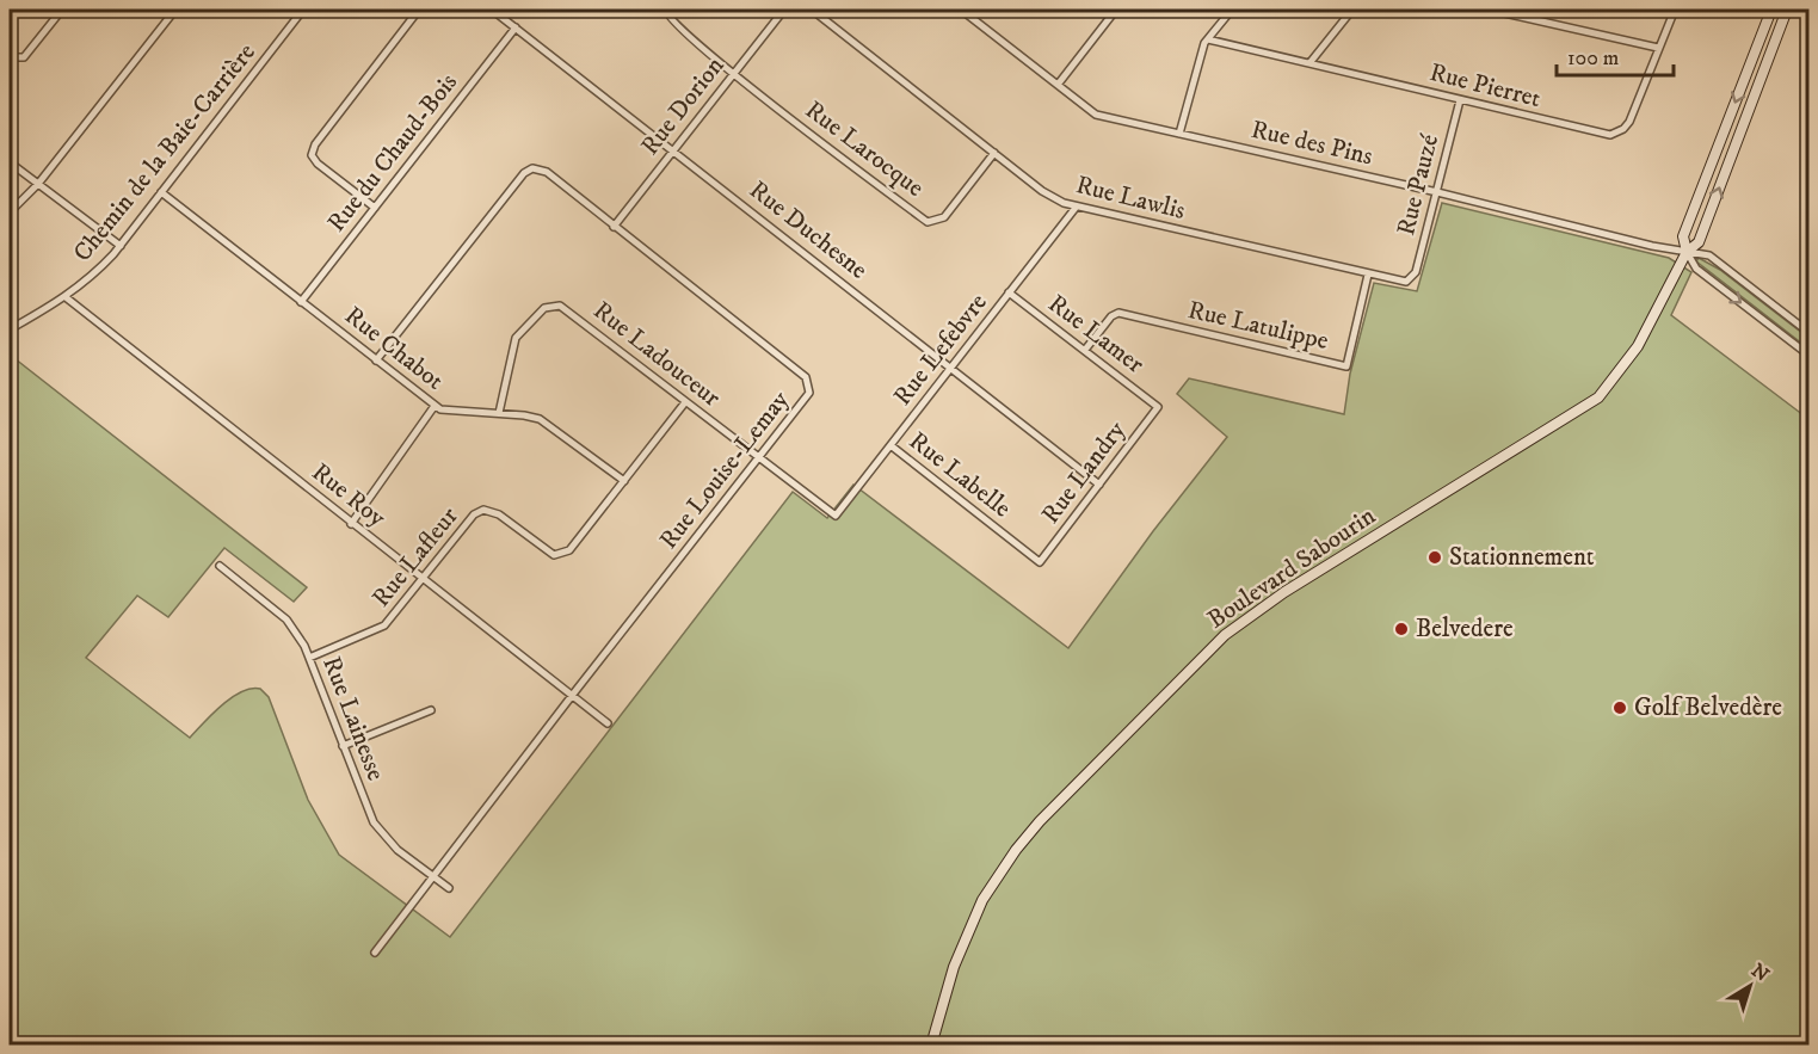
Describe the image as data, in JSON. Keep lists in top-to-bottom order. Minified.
{"streets":{"street":["Rue Pierret","Rue Dorion","Rue des Pins","Rue Larocque","Chemin de la Baie-Carrière","Rue du Chaud-Bois","Rue Pauzé","Rue Lawlis","Rue Duchesne","Rue Latulippe","Rue Lamer","Rue Chabot","Rue Lefebvre","Rue Ladouceur","Rue Louise-Lemay","Rue Landry","Rue Labelle","Rue Roy","Rue Lafleur","Boulevard Sabourin","Rue Lainesse"]},"crossings":[["Rue Pierret","Rue Pauzé"],["Rue Dorion","Rue Larocque"],["Rue Dorion","Rue Duchesne"],["Rue Dorion","Rue Louise-Lemay"],["Rue des Pins","Rue Pauzé"],["Rue des Pins","Boulevard Sabourin"],["Rue Larocque","Rue Lawlis"],["Chemin de la Baie-Carrière","Rue Chabot"],["Chemin de la Baie-Carrière","Rue Roy"],["Rue du Chaud-Bois","Rue Duchesne"],["Rue du Chaud-Bois","Rue Chabot"],["Rue Pauzé","Rue Lawlis"],["Rue Lawlis","Rue Latulippe"],["Rue Lawlis","Rue Lefebvre"],["Rue Duchesne","Rue Lefebvre"],["Rue Duchesne","Rue Landry"],["Rue Latulippe","Rue Lamer"],["Rue Lamer","Rue Lefebvre"],["Rue Lamer","Rue Landry"],["Rue Chabot","Rue Ladouceur"],["Rue Chabot","Rue Louise-Lemay"],["Rue Chabot","Rue Lafleur"],["Rue Lefebvre","Rue Ladouceur"],["Rue Lefebvre","Rue Labelle"],["Rue Ladouceur","Rue Louise-Lemay"],["Rue Ladouceur","Rue Lafleur"],["Rue Louise-Lemay","Rue Roy"],["Rue Louise-Lemay","Rue Lainesse"],["Rue Landry","Rue Labelle"],["Rue Roy","Rue Lafleur"],["Rue Lafleur","Rue Lainesse"]],"places":["Stationnement","Belvedere","Golf Belvedère"],"scale_bar":"100 m","north":"top right"}
